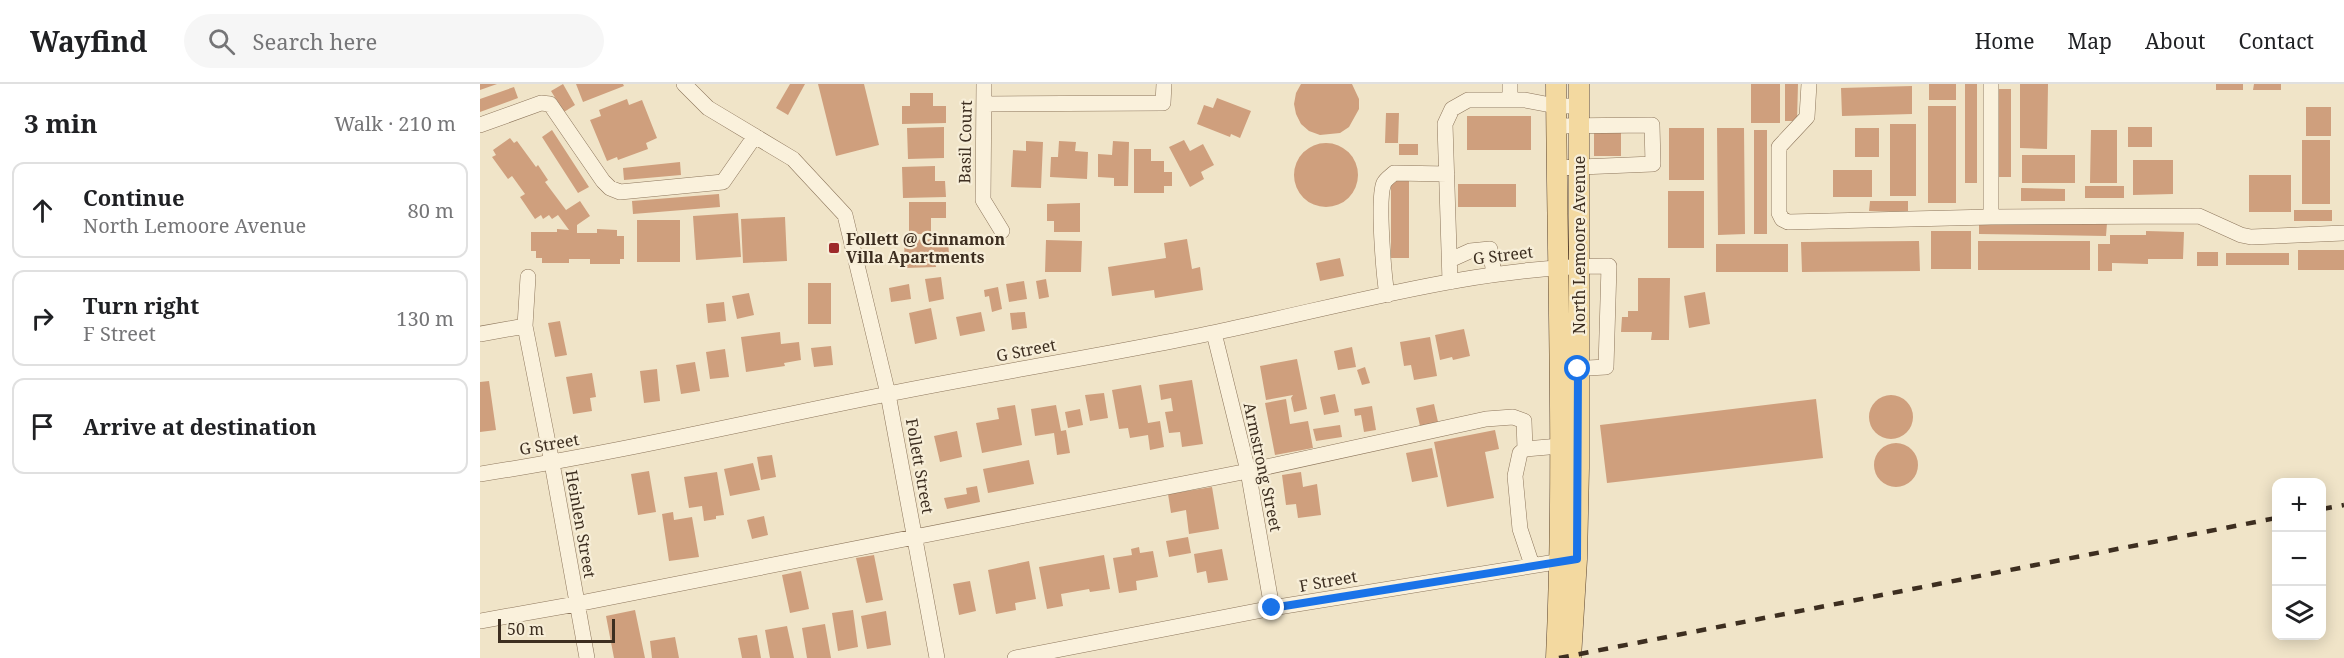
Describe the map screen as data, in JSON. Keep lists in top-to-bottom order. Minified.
{"streets":{"main road":["North Lemoore Avenue"],"street":["Basil Court","G Street","Follett Street","Armstrong Street","Heinlen Street","F Street"]},"crossings":[["North Lemoore Avenue","G Street"],["North Lemoore Avenue","F Street"],["G Street","Follett Street"],["G Street","Armstrong Street"],["G Street","Heinlen Street"],["Armstrong Street","F Street"]],"places":{"transit":["Follett @ Cinnamon Villa Apartments"]},"scale_bar":"50 m","page":{"header":"Wayfind","search":"Search here","nav":["Home","Map","About","Contact"],"heading":["3 min","Walk · 210 m"],"list":[["Continue","North Lemoore Avenue","80 m"],["Turn right","F Street","130 m"],"Arrive at destination"],"map_buttons":["+","−"],"scale":"50 m"}}
